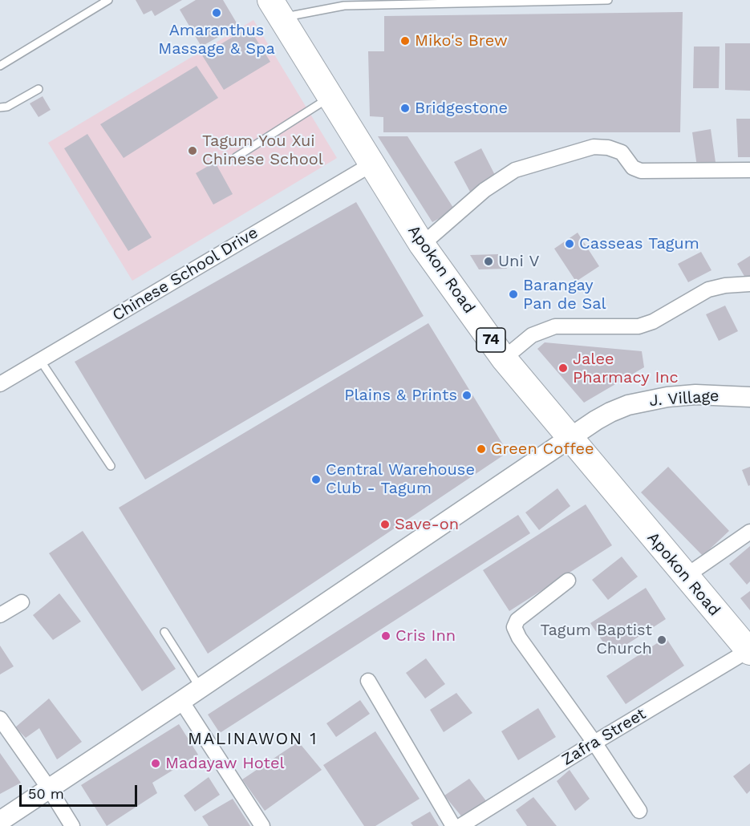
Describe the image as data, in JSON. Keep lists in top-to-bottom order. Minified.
{"streets":{"highway":["Apokon Road","74"],"street":["Chinese School Drive","J. Village","Zafra Street"]},"crossings":[["Apokon Road","Chinese School Drive"],["Apokon Road","J. Village"],["Apokon Road","Zafra Street"]],"districts":["MALINAWON 1"],"places":["Amaranthus Massage & Spa","Miko's Brew","Bridgestone","Tagum You Xui Chinese School","Casseas Tagum","Uni V","Barangay Pan de Sal","Jalee Pharmacy Inc","Plains & Prints","Green Coffee","Central Warehouse Club - Tagum","Save-on","Cris Inn","Tagum Baptist Church","Madayaw Hotel"],"scale_bar":"50 m"}
